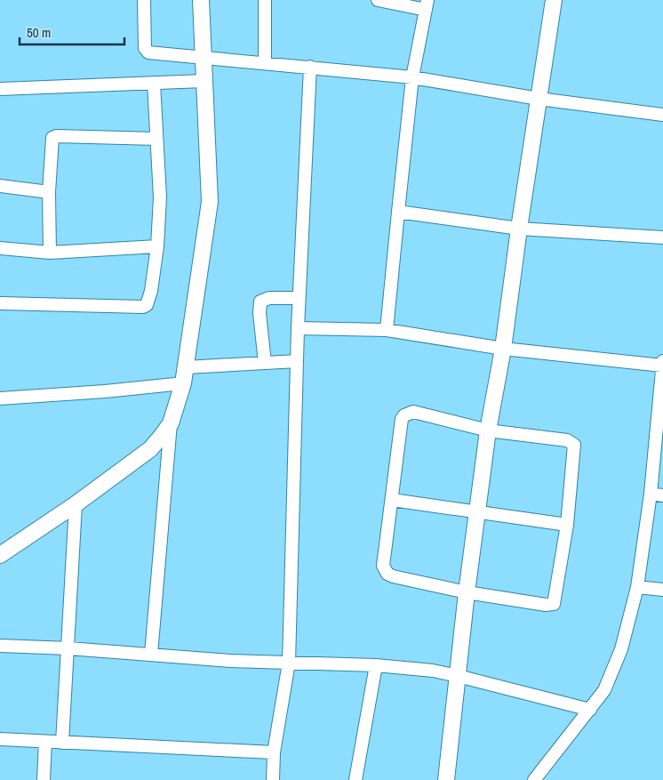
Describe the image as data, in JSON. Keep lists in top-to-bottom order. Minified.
{"scale_bar":"50 m"}
